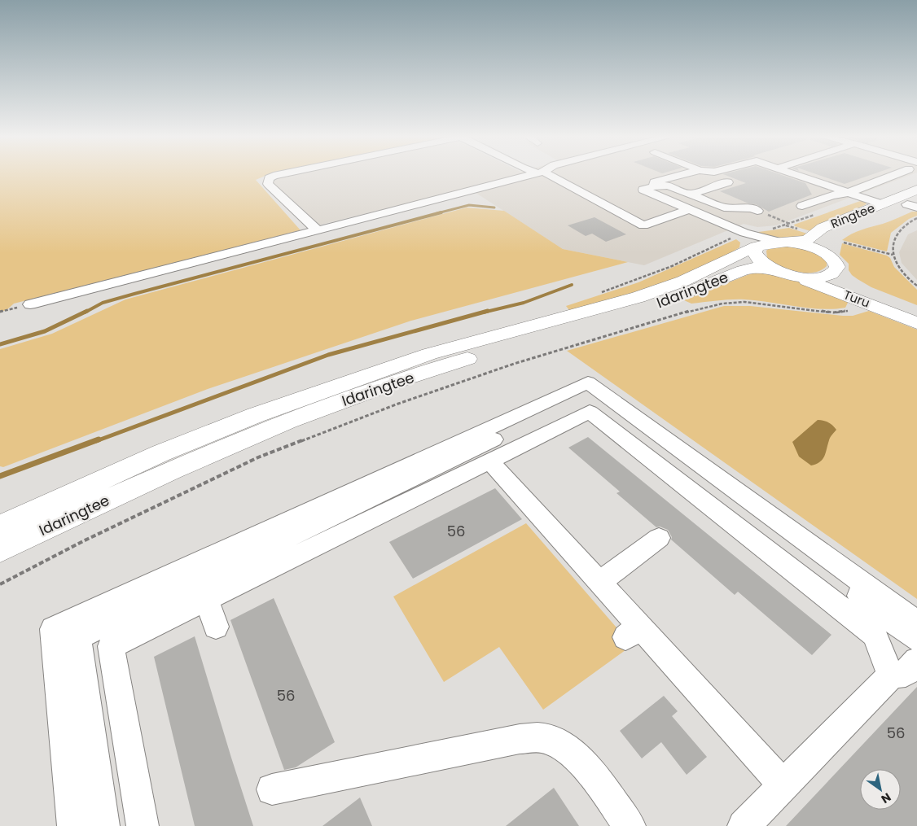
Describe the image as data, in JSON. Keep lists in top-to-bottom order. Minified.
{"streets":{"main road":["Ringtee","Idaringtee","Turu"]},"crossings":[["Ringtee","Idaringtee"],["Ringtee","Turu"]],"house_numbers":["56","56","56"],"north":"bottom right"}
